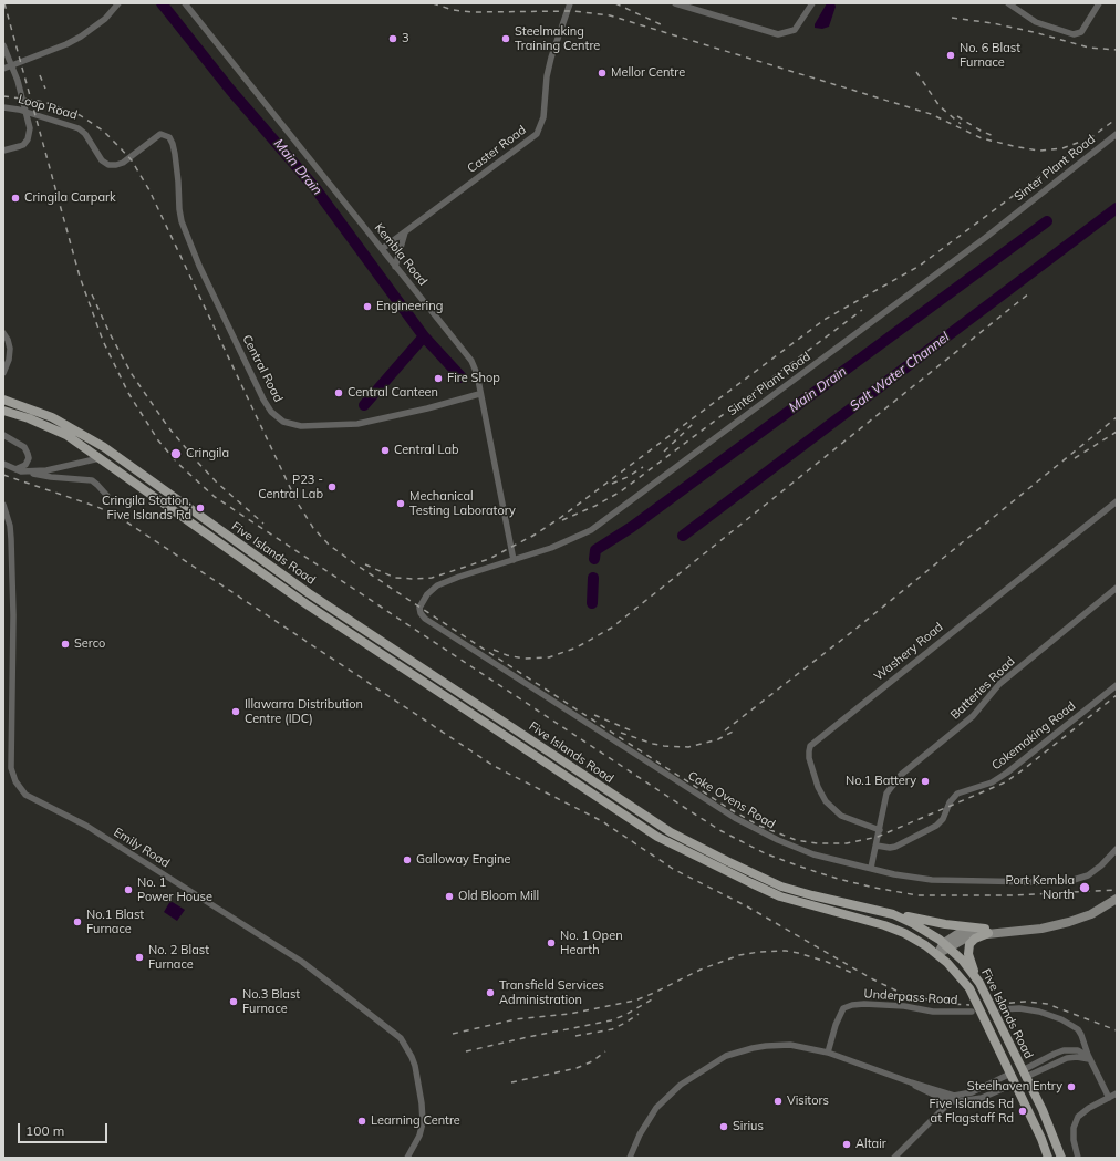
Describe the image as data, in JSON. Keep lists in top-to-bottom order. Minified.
{"streets":{"main road":["Five Islands Road"],"street":["Loop Road","Caster Road","Sinter Plant Road","Kembla Road","Central Road","Washery Road","Batteries Road","Cokemaking Road","Coke Ovens Road","Emily Road","Underpass Road"]},"crossings":[["Loop Road","Central Road"],["Caster Road","Kembla Road"],["Sinter Plant Road","Kembla Road"],["Sinter Plant Road","Coke Ovens Road"],["Kembla Road","Central Road"],["Washery Road","Batteries Road"],["Batteries Road","Cokemaking Road"],["Batteries Road","Coke Ovens Road"]],"water":["Main Drain","Salt Water Channel"],"places":["3","Steelmaking Training Centre","No. 6 Blast Furnace","Mellor Centre","Cringila Carpark","Engineering","Fire Shop","Central Canteen","Central Lab","Cringila","P23 - Central Lab","Mechanical Testing Laboratory","Cringila Station, Five Islands Rd","Serco","Illawarra Distribution Centre (IDC)","No.1 Battery","Galloway Engine","Port Kembla North","No. 1 Power House","Old Bloom Mill","No.1 Blast Furnace","No. 1 Open Hearth","No. 2 Blast Furnace","Transfield Services Administration","No.3 Blast Furnace","Steelhaven Entry","Visitors","Five Islands Rd at Flagstaff Rd","Learning Centre","Sirius","Altair"],"scale_bar":"100 m"}
